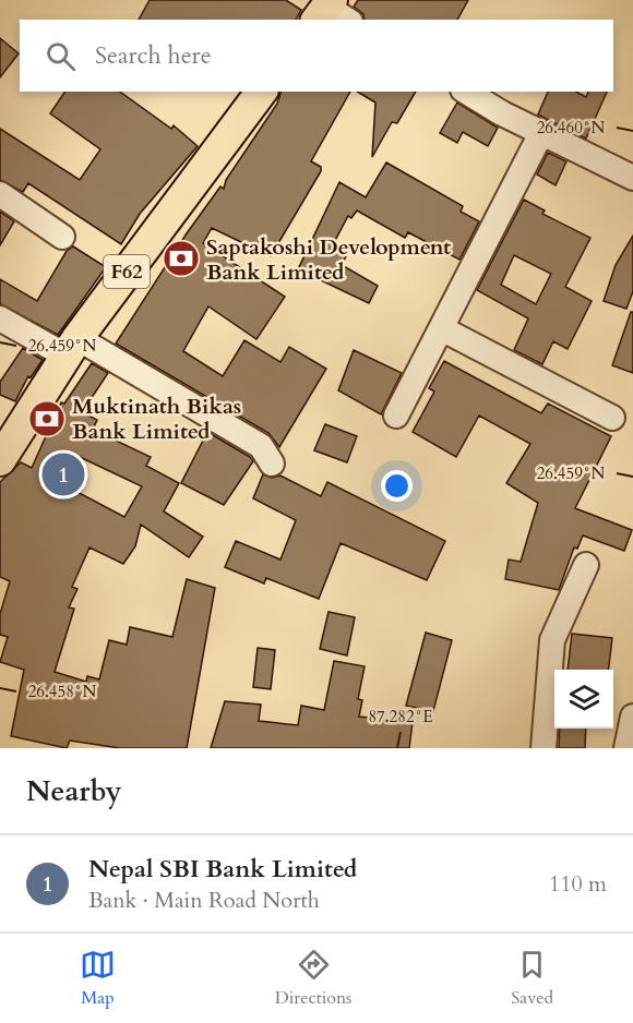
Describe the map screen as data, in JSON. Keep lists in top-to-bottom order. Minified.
{"streets":{"main road":["F62"]},"places":{"bank":["Saptakoshi Development Bank Limited","Muktinath Bikas Bank Limited"]},"page":{"search":"Search here","pins":"1","heading":"Nearby","list":[{"mark":"1","name":"Nepal SBI Bank Limited","note":"Bank · Main Road North","value":"110 m"}],"nav":["Map","Directions","Saved"]},"coordinates":["26.460°N","26.459°N","26.458°N","87.282°E"]}
